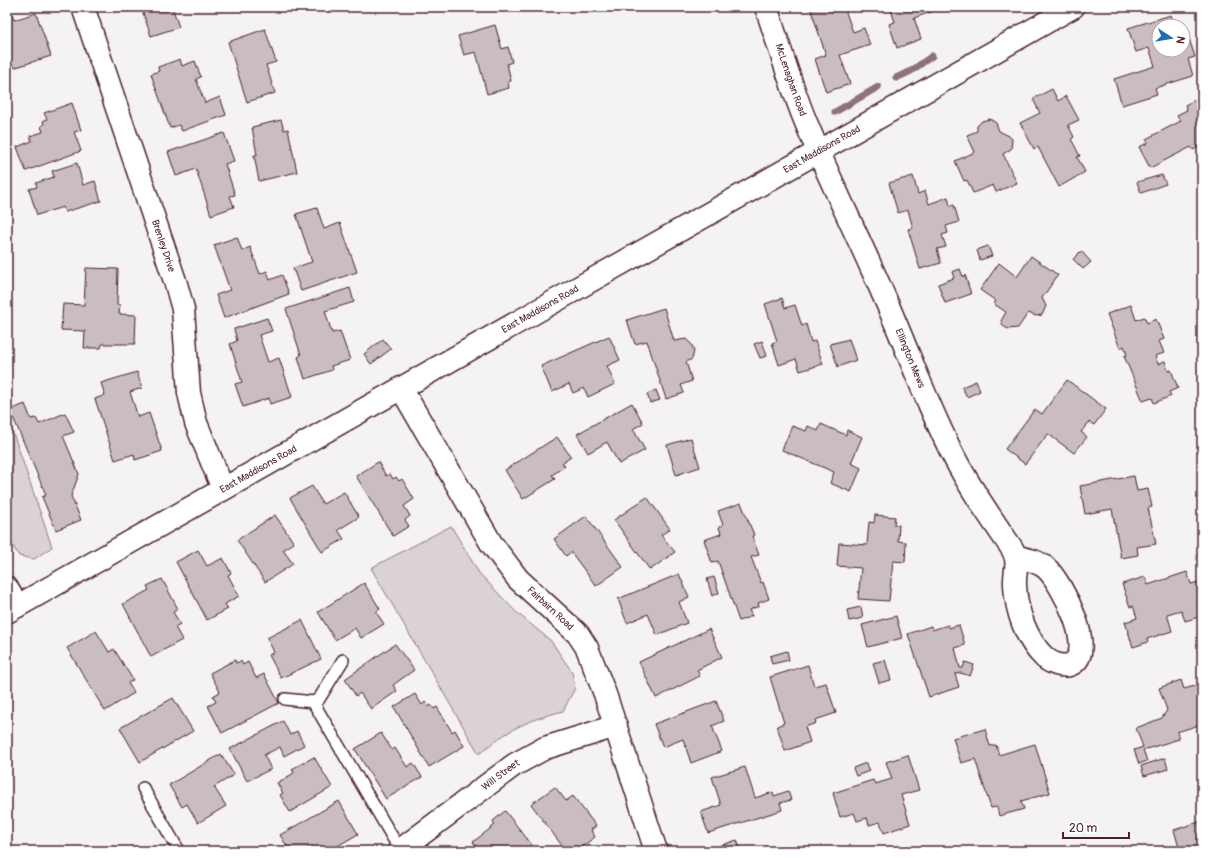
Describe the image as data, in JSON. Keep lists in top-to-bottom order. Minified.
{"streets":{"street":["McLenaghan Road","East Maddisons Road","Brenley Drive","Ellington Mews","Fairbairn Road","Will Street"]},"crossings":[["McLenaghan Road","East Maddisons Road"],["McLenaghan Road","Ellington Mews"],["East Maddisons Road","Brenley Drive"],["East Maddisons Road","Ellington Mews"],["East Maddisons Road","Fairbairn Road"],["Fairbairn Road","Will Street"]],"scale_bar":"20 m","north":"right"}
